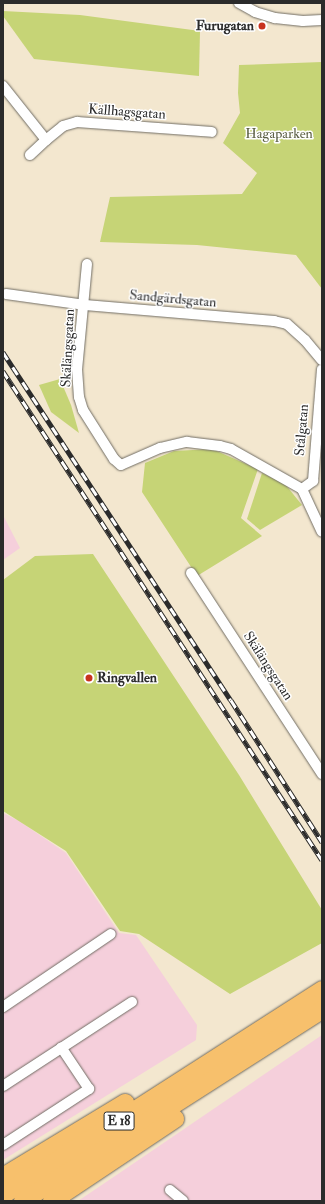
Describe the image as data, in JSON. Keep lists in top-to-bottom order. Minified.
{"streets":{"highway":["E 18"],"street":["Källhagsgatan","Sandgärdsgatan","Skälängsgatan","Stålgatan"]},"crossings":[["Sandgärdsgatan","Skälängsgatan"],["Skälängsgatan","Stålgatan"]],"parks":["Hagaparken"],"places":["Furugatan","Ringvallen"]}
